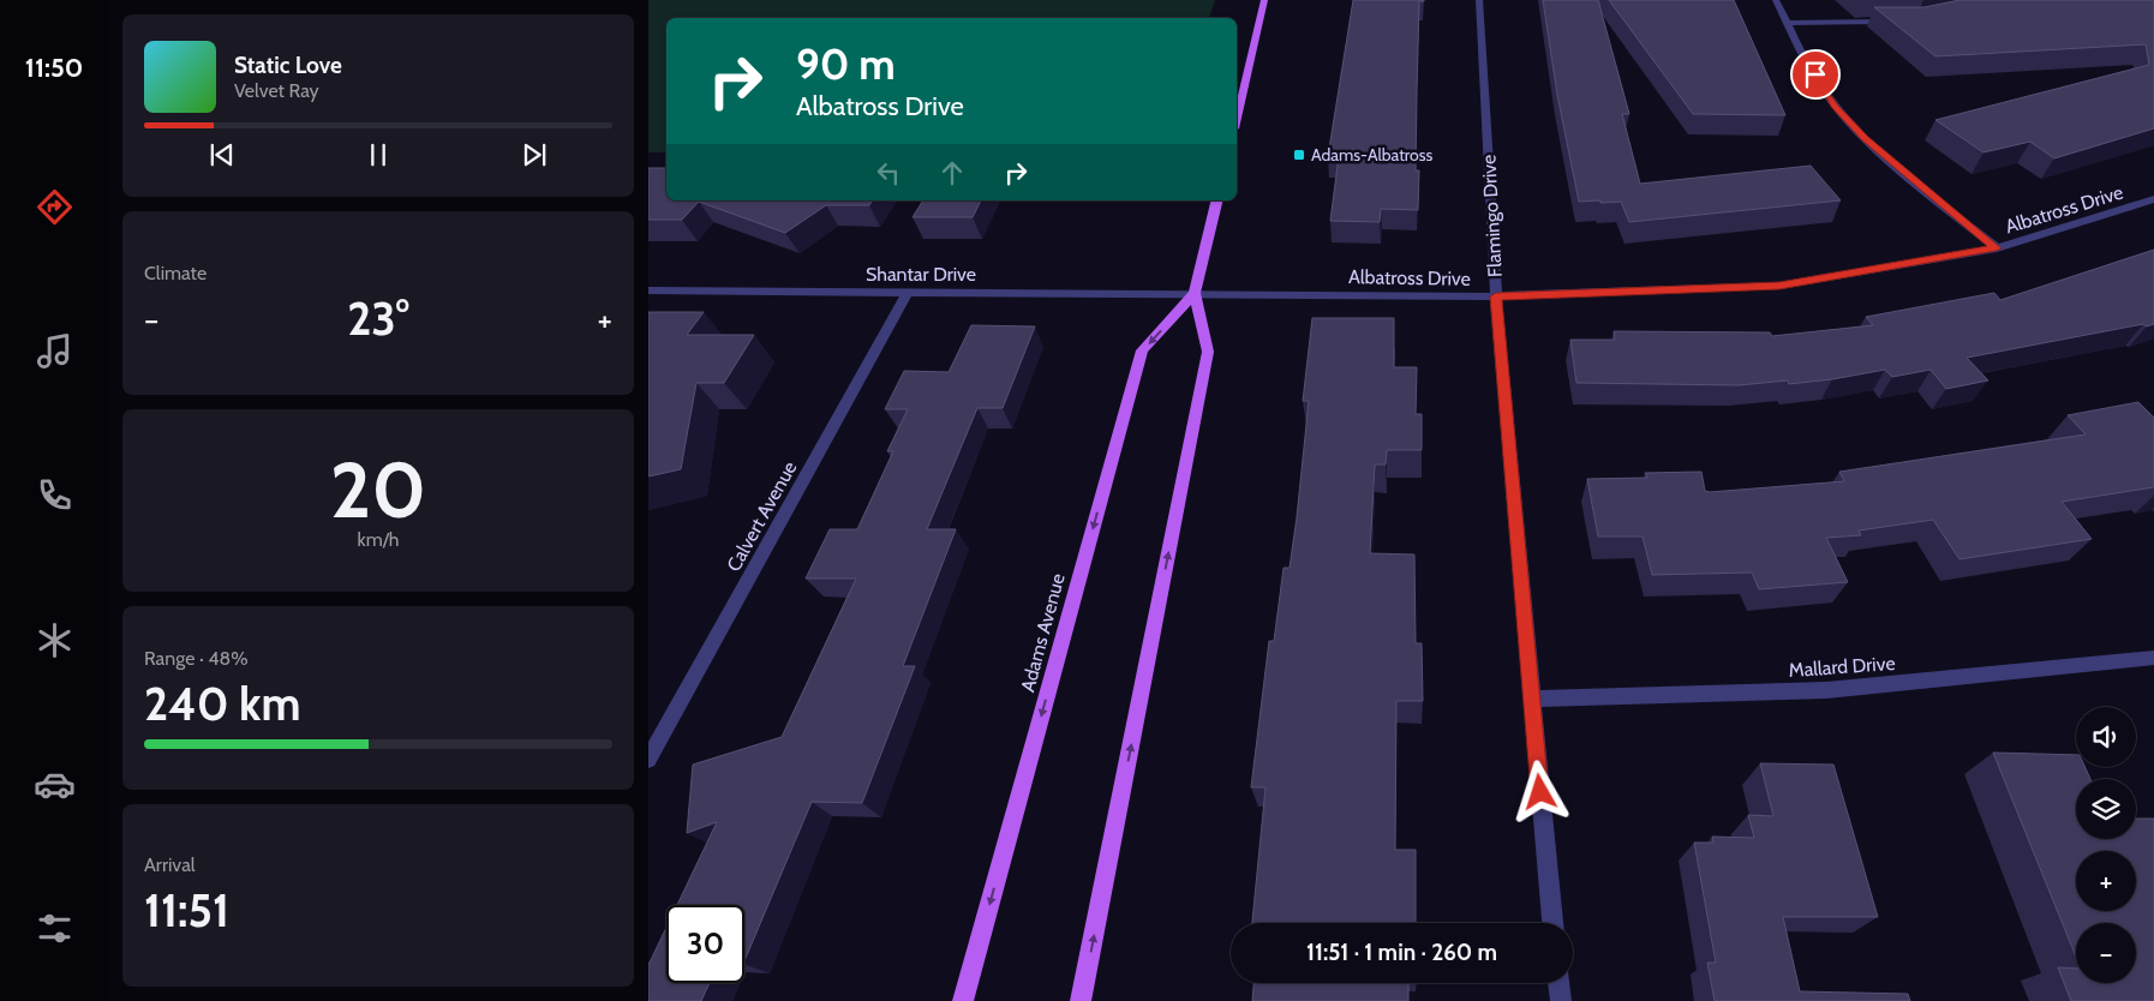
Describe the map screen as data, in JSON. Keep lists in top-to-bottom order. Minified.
{"streets":{"main road":["Adams Avenue"],"street":["Albatross Drive","Flamingo Drive","Shantar Drive","Calvert Avenue","Mallard Drive"]},"crossings":[["Albatross Drive","Flamingo Drive"],["Albatross Drive","Shantar Drive"],["Albatross Drive","Adams Avenue"],["Flamingo Drive","Mallard Drive"],["Shantar Drive","Calvert Avenue"],["Shantar Drive","Adams Avenue"]],"places":{"transit":["Adams-Albatross"]},"page":{"tabs":"11:50","turn":["90 m","Albatross Drive"],"song":["Static Love","Velvet Ray"],"tile":["Climate",["20","km/h"],["Range · 48%","240 km"],["Arrival","11:51"]],"heat":["−","23°","+"],"map_buttons":["+","−"],"limit":"30","trip":"11:51 · 1 min · 260 m"}}
